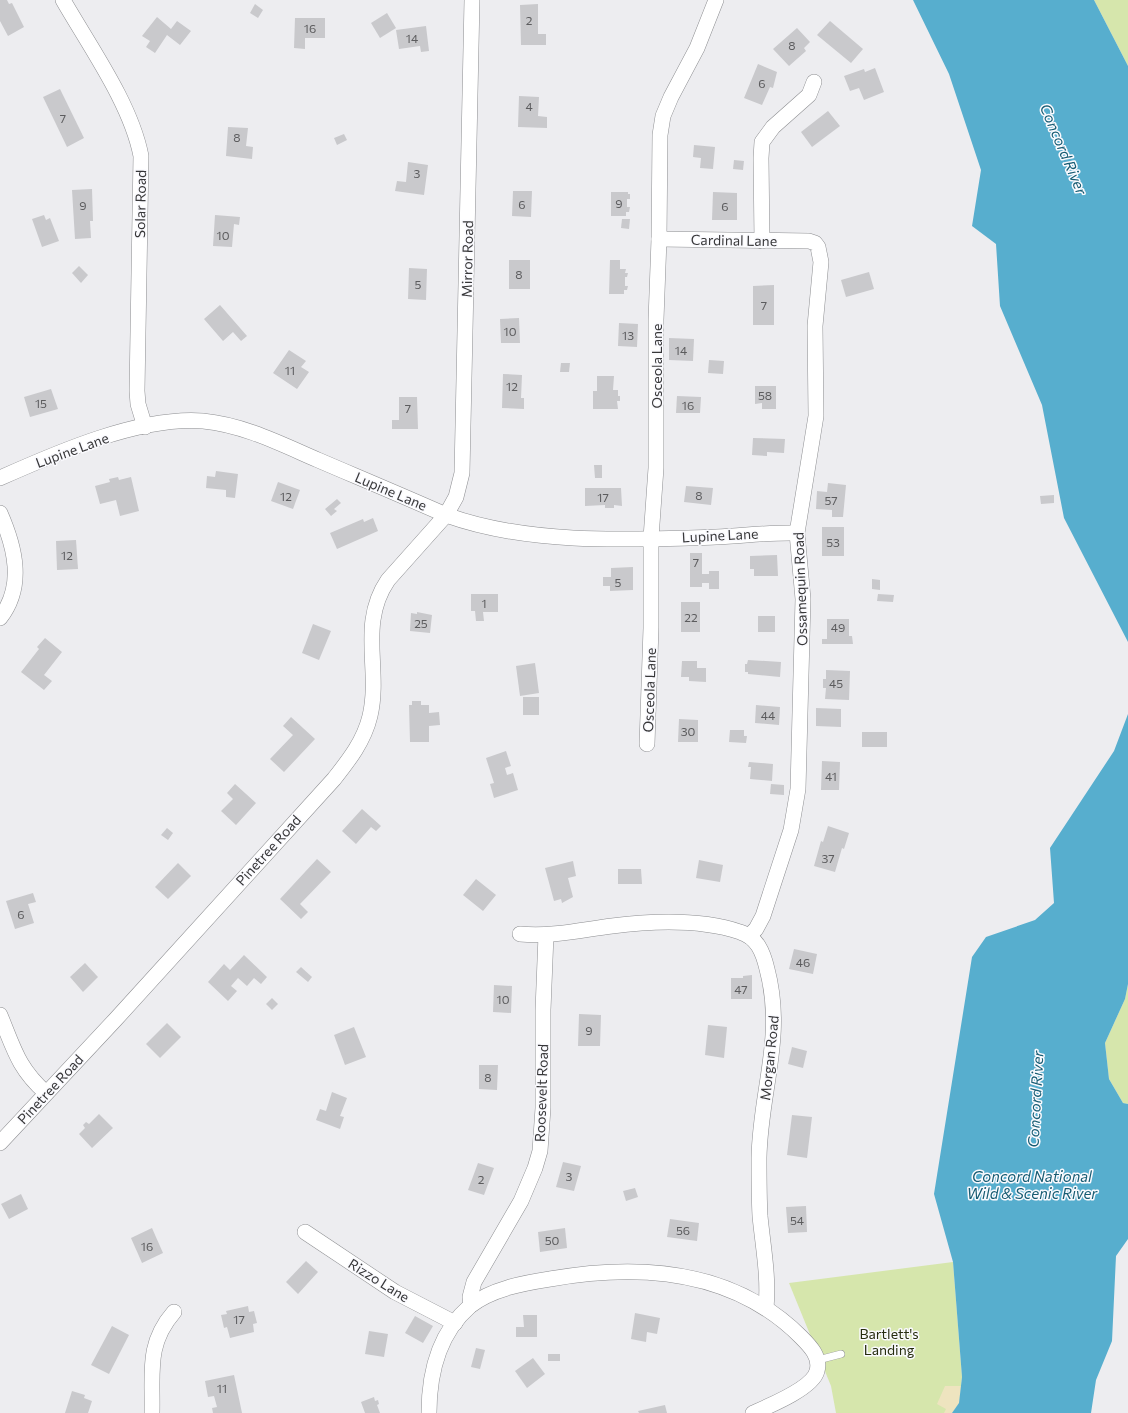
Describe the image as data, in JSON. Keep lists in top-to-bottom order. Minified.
{"streets":{"street":["Solar Road","Cardinal Lane","Mirror Road","Osceola Lane","Lupine Lane","Ossamequin Road","Pinetree Road","Morgan Road","Roosevelt Road","Rizzo Lane"]},"crossings":[["Solar Road","Lupine Lane"],["Cardinal Lane","Osceola Lane"],["Cardinal Lane","Ossamequin Road"],["Mirror Road","Lupine Lane"],["Mirror Road","Pinetree Road"],["Osceola Lane","Lupine Lane"],["Lupine Lane","Ossamequin Road"],["Lupine Lane","Pinetree Road"],["Ossamequin Road","Morgan Road"]],"water":["Concord River","Concord National Wild & Scenic River"],"parks":["Bartlett's Landing"],"house_numbers":["2","16","14","8","6","4","7","8","3","9","6","9","6","10","8","5","7","10","13","14","11","12","58","15","16","7","8","12","17","57","53","12","7","5","1","22","25","49","45","44","30","41","37","6","46","47","10","9","8","3","2","54","56","50","16","17","11"]}
